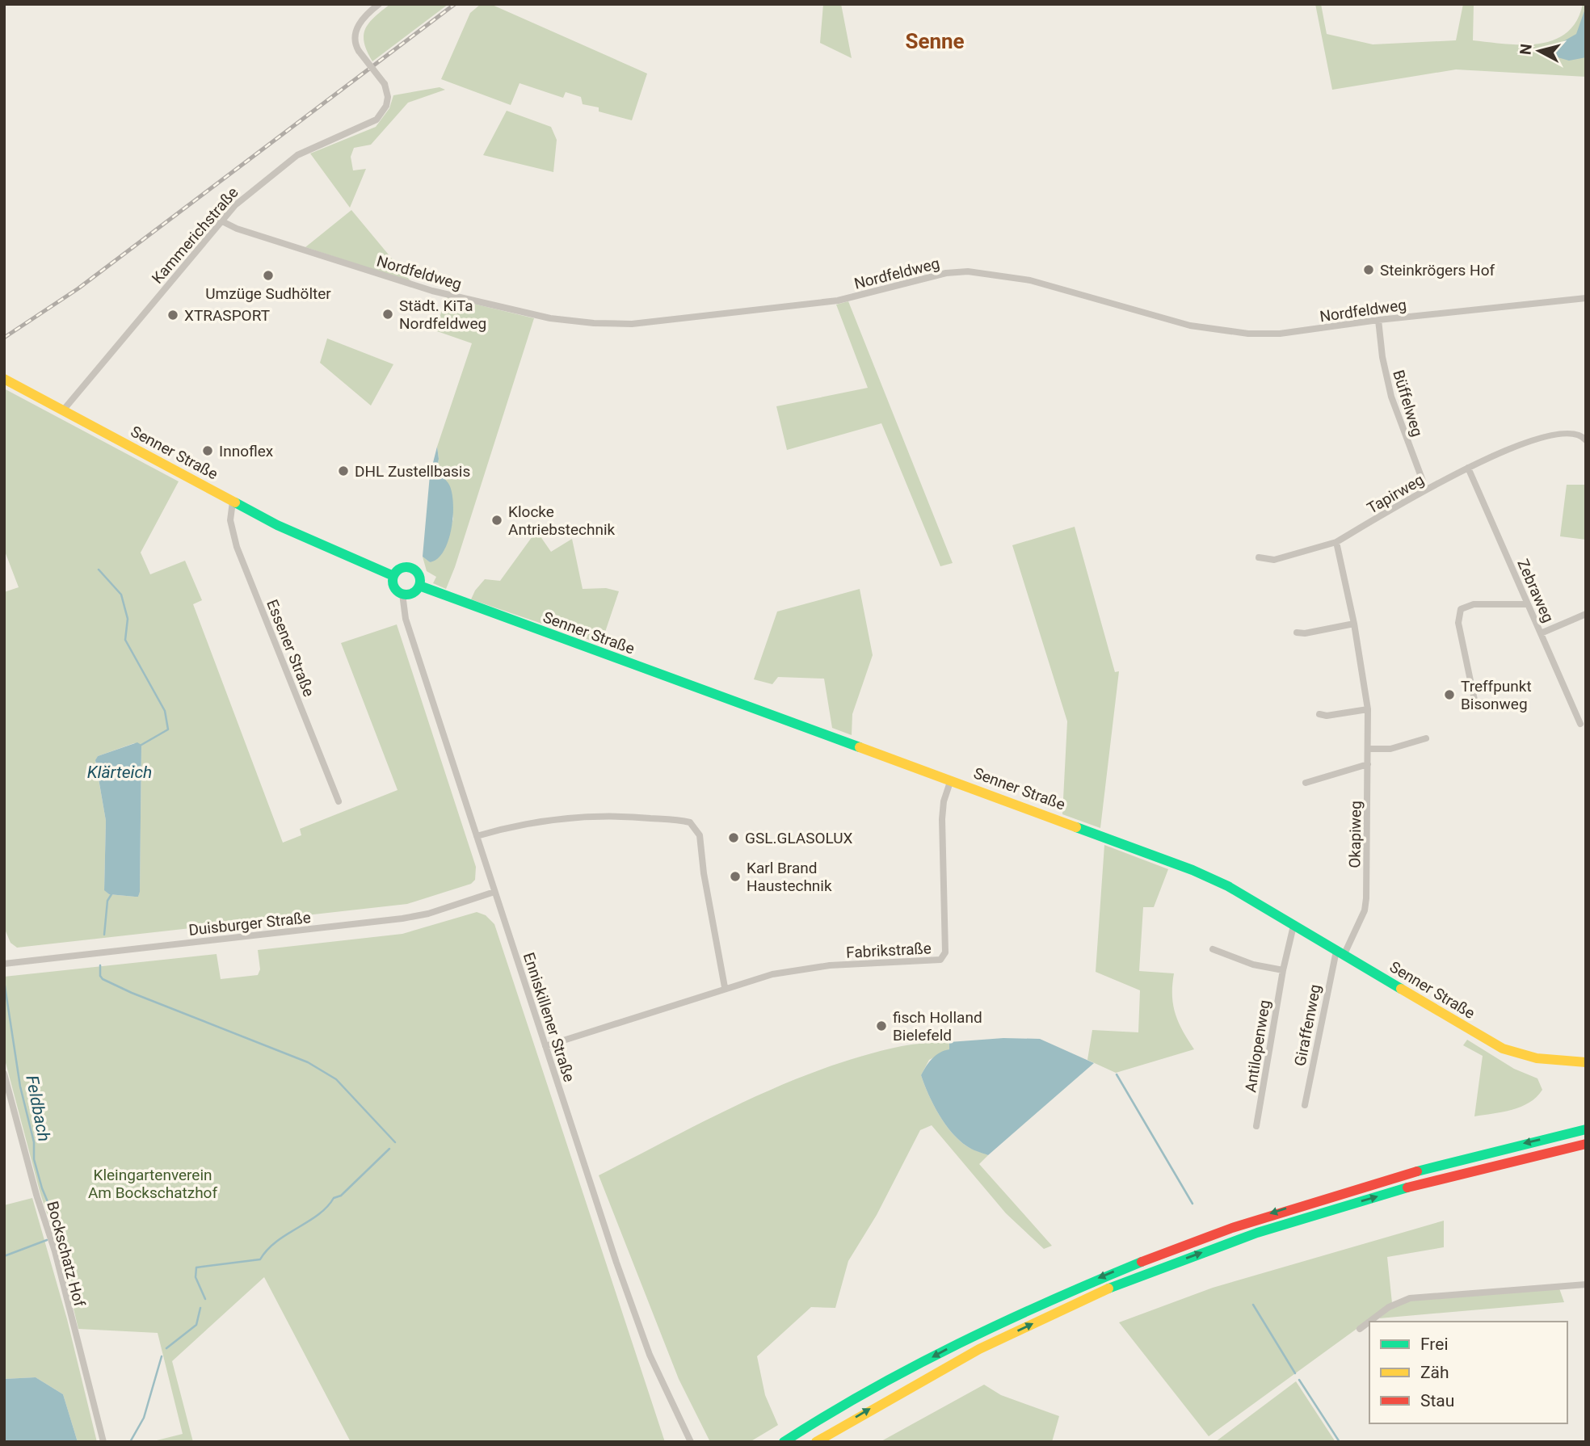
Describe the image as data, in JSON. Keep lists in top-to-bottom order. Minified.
{"streets":{"main road":["Senner Straße"],"street":["Kammerichstraße","Nordfeldweg","Büffelweg","Tapirweg","Zebraweg","Essener Straße","Okapiweg","Duisburger Straße","Fabrikstraße","Enniskillener Straße","Giraffenweg","Antilopenweg","Bockschatz Hof"]},"crossings":[["Kammerichstraße","Nordfeldweg"],["Kammerichstraße","Senner Straße"],["Nordfeldweg","Büffelweg"],["Büffelweg","Tapirweg"],["Senner Straße","Essener Straße"],["Senner Straße","Okapiweg"],["Senner Straße","Fabrikstraße"],["Senner Straße","Enniskillener Straße"],["Senner Straße","Giraffenweg"],["Senner Straße","Antilopenweg"],["Tapirweg","Zebraweg"],["Tapirweg","Okapiweg"],["Okapiweg","Giraffenweg"],["Duisburger Straße","Enniskillener Straße"],["Fabrikstraße","Enniskillener Straße"]],"districts":["Senne"],"water":["Klärteich","Feldbach"],"parks":["Kleingartenverein Am Bockschatzhof"],"places":["Steinkrögers Hof","Umzüge Sudhölter","Städt. KiTa Nordfeldweg","XTRASPORT","Innoflex","DHL Zustellbasis","Klocke Antriebstechnik","Treffpunkt Bisonweg","GSL.GLASOLUX","Karl Brand Haustechnik","fisch Holland Bielefeld"],"legend":["Frei","Zäh","Stau"],"north":"left"}
